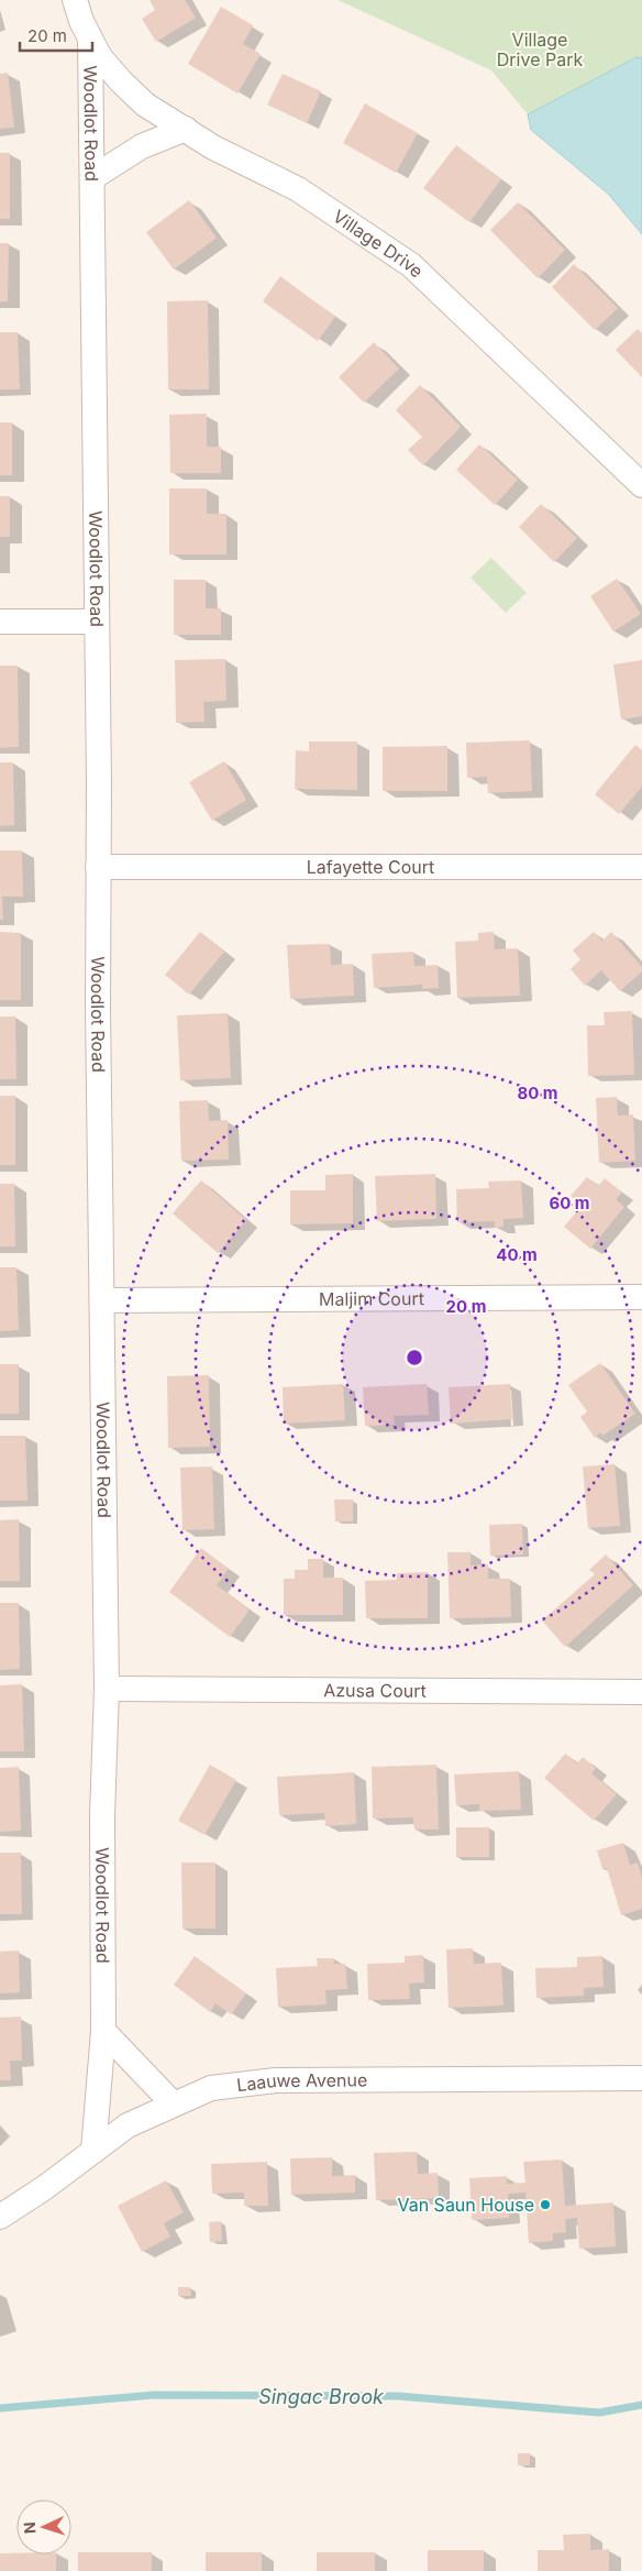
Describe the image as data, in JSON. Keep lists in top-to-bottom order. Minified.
{"streets":{"street":["Woodlot Road","Village Drive","Lafayette Court","Maljim Court","Azusa Court","Laauwe Avenue"]},"crossings":[["Woodlot Road","Village Drive"],["Woodlot Road","Lafayette Court"],["Woodlot Road","Maljim Court"],["Woodlot Road","Azusa Court"],["Woodlot Road","Laauwe Avenue"]],"water":["Singac Brook"],"parks":["Village Drive Park"],"places":["Van Saun House"],"scale_bar":"20 m","north":"left","rings":["80 m","60 m","40 m","20 m"]}
